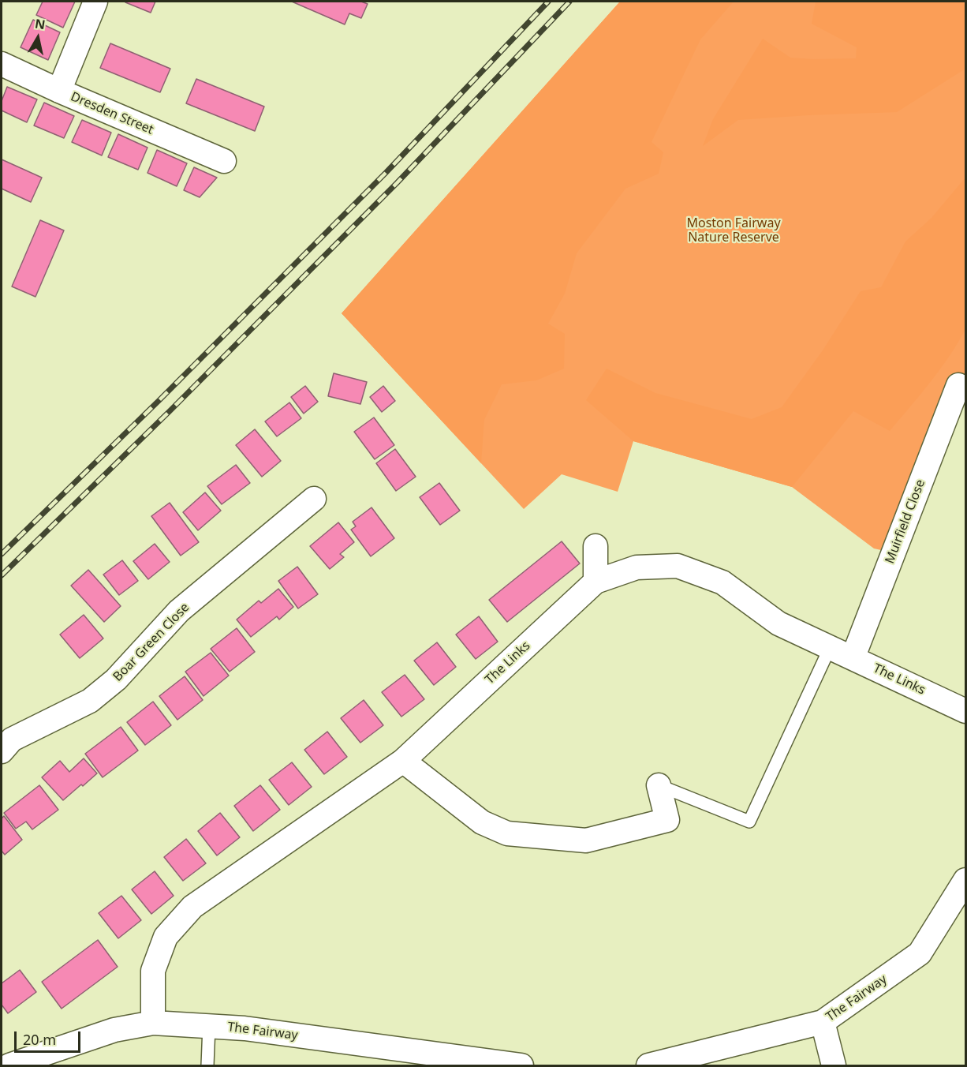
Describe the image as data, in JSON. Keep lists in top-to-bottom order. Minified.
{"streets":{"street":["Dresden Street","Muirfield Close","Boar Green Close","The Links","The Fairway"]},"crossings":[["Muirfield Close","The Links"],["The Links","The Fairway"]],"parks":["Moston Fairway Nature Reserve"],"scale_bar":"20 m","north":"top"}
